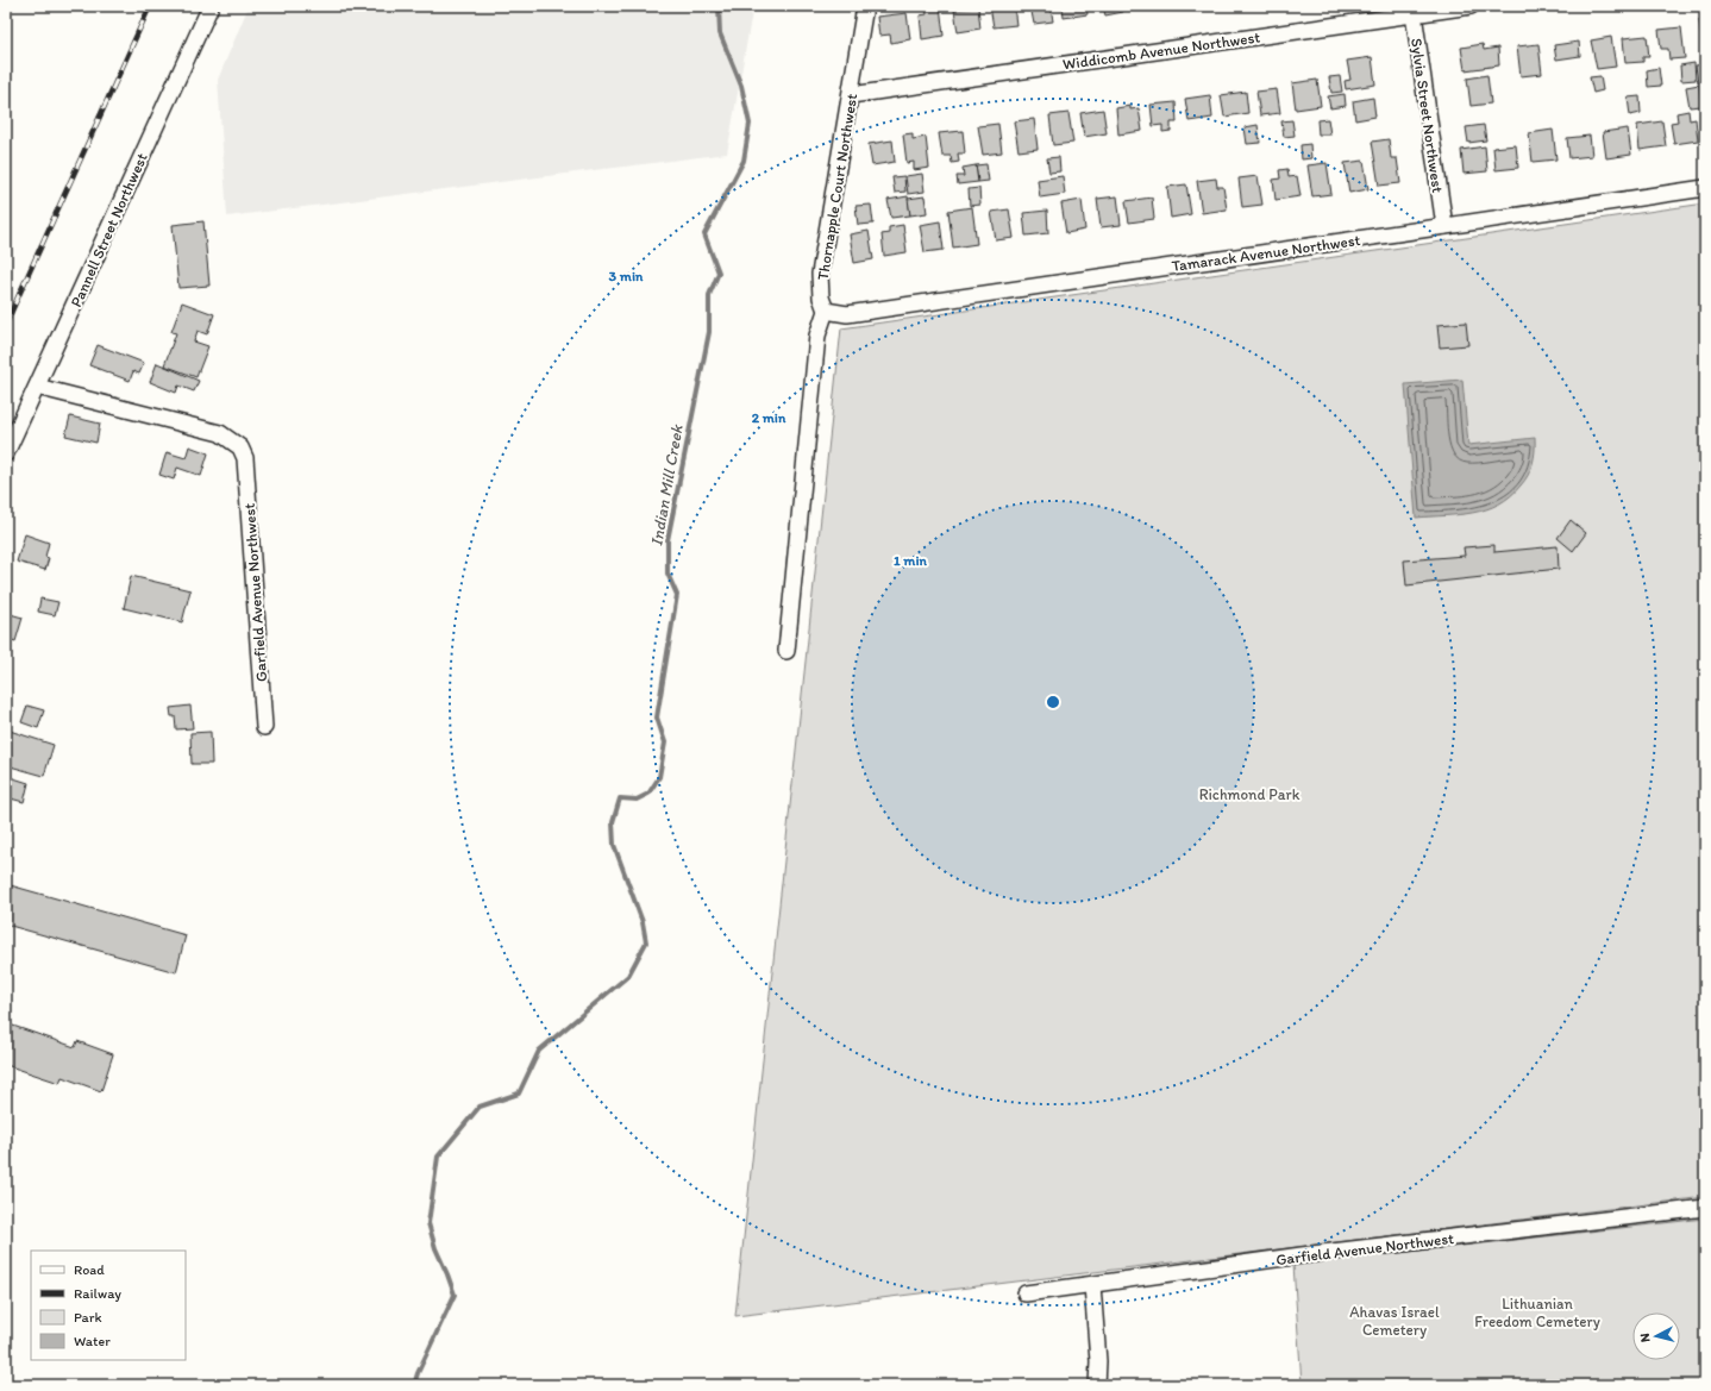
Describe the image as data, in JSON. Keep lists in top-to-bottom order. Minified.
{"streets":{"street":["Widdicomb Avenue Northwest","Sylvia Street Northwest","Thornapple Court Northwest","Pannell Street Northwest","Tamarack Avenue Northwest","Garfield Avenue Northwest"]},"crossings":[["Widdicomb Avenue Northwest","Sylvia Street Northwest"],["Widdicomb Avenue Northwest","Thornapple Court Northwest"],["Sylvia Street Northwest","Tamarack Avenue Northwest"],["Thornapple Court Northwest","Tamarack Avenue Northwest"],["Pannell Street Northwest","Garfield Avenue Northwest"]],"water":["Indian Mill Creek"],"parks":["Richmond Park","Lithuanian Freedom Cemetery","Ahavas Israel Cemetery"],"legend":["Road","Railway","Park","Water"],"north":"left","rings":["3 min","2 min","1 min"]}
